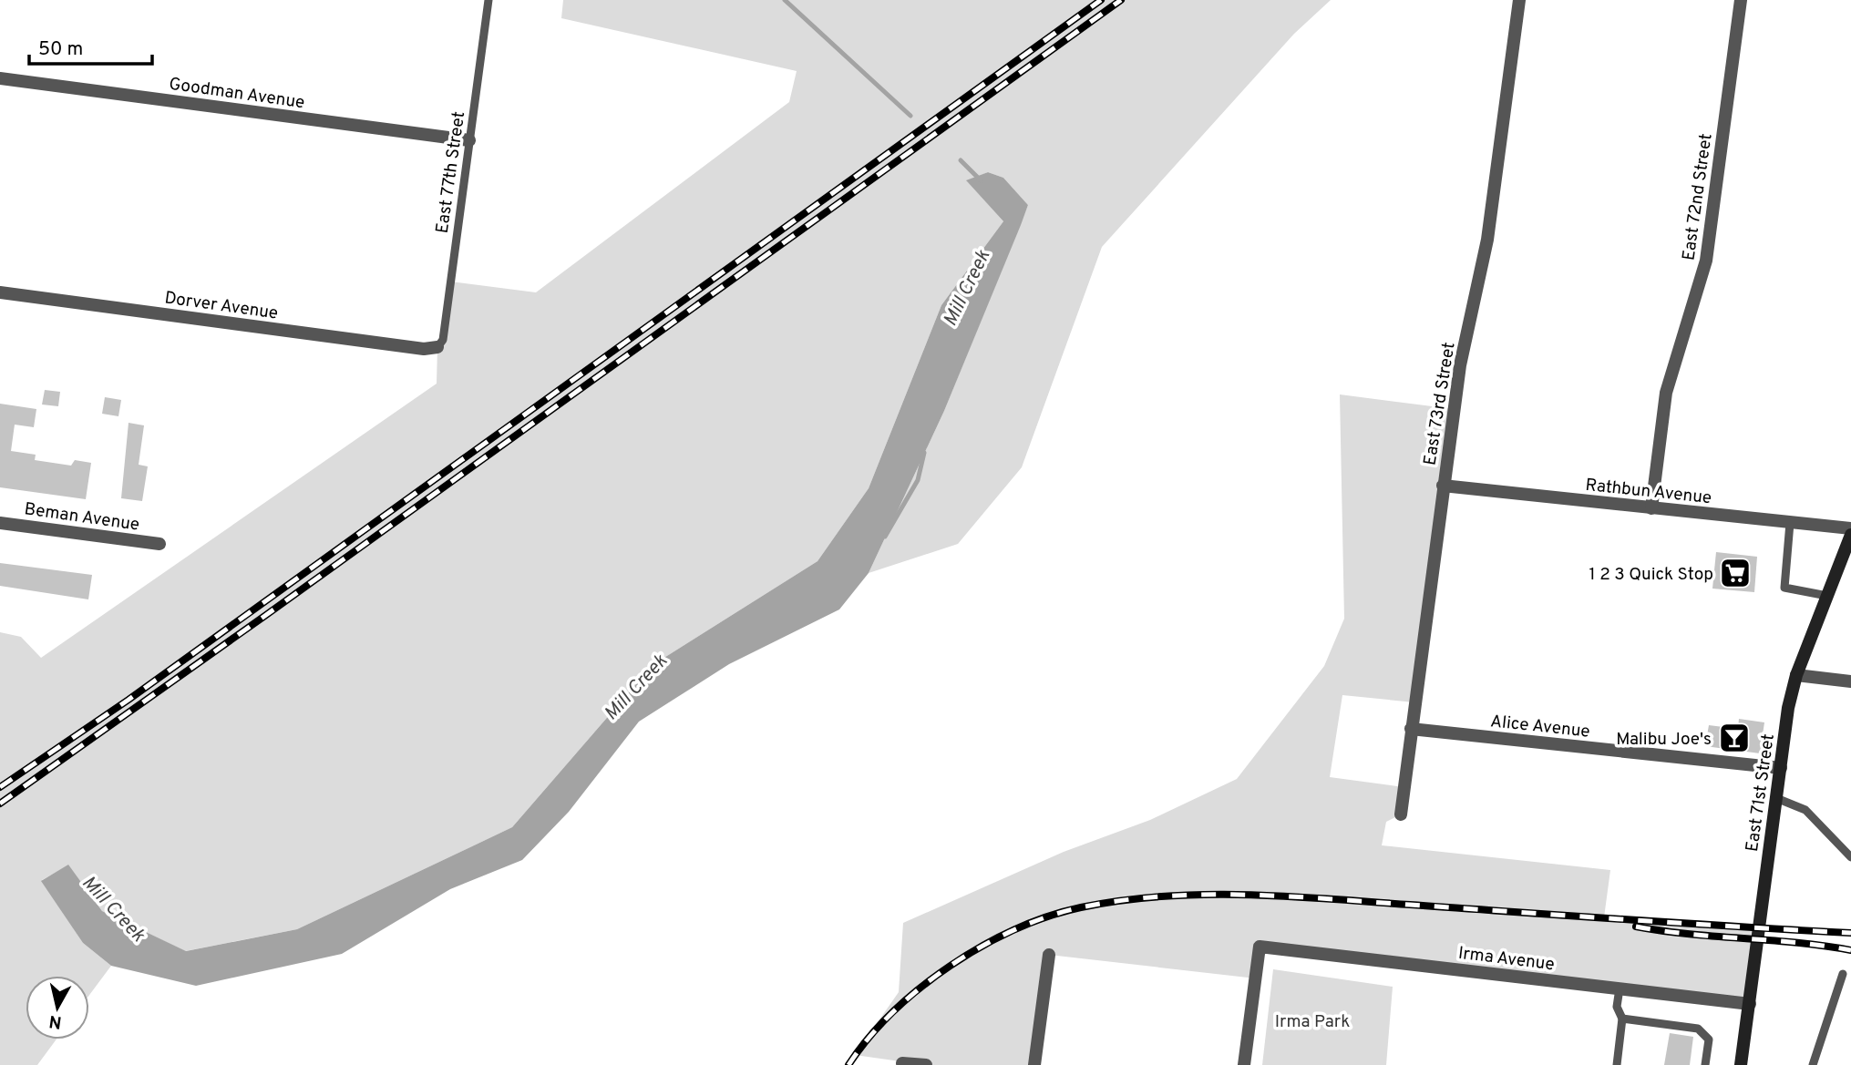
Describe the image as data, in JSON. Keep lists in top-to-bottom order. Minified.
{"streets":{"main road":["East 71st Street"],"street":["Goodman Avenue","East 72nd Street","Dorver Avenue","East 73rd Street","Rathbun Avenue","Beman Avenue","Alice Avenue","Irma Avenue"],"lane":["East 77th Street"]},"crossings":[["Goodman Avenue","East 77th Street"],["East 77th Street","Dorver Avenue"],["East 72nd Street","Rathbun Avenue"],["East 73rd Street","Rathbun Avenue"],["East 73rd Street","Alice Avenue"],["Alice Avenue","East 71st Street"],["East 71st Street","Irma Avenue"]],"water":["Mill Creek"],"parks":["Irma Park"],"places":{"supermarket":["1 2 3 Quick Stop"],"bar":["Malibu Joe's"]},"scale_bar":"50 m","north":"bottom"}
